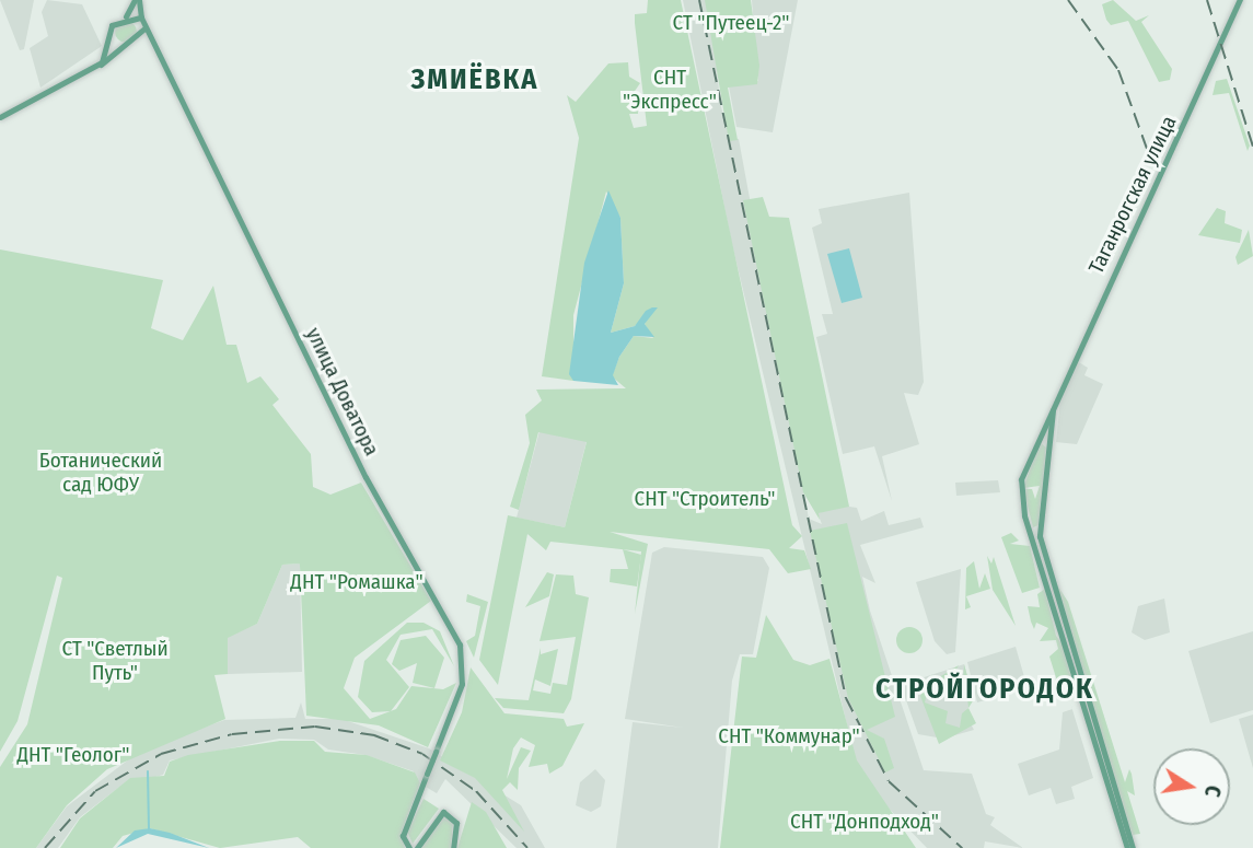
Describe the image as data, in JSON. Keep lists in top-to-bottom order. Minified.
{"streets":{"main road":["Таганрогская улица","улица Доватора"]},"districts":["ЗМИЁВКА","СТРОЙГОРОДОК"],"parks":["СТ \"Путеец-2\"","СНТ \"Экспресс\"","Ботанический сад ЮФУ","СНТ \"Строитель\"","ДНТ \"Ромашка\"","СТ \"Светлый Путь\"","СНТ \"Коммунар\"","ДНТ \"Геолог\"","СНТ \"Донподход\""],"north":"right"}
